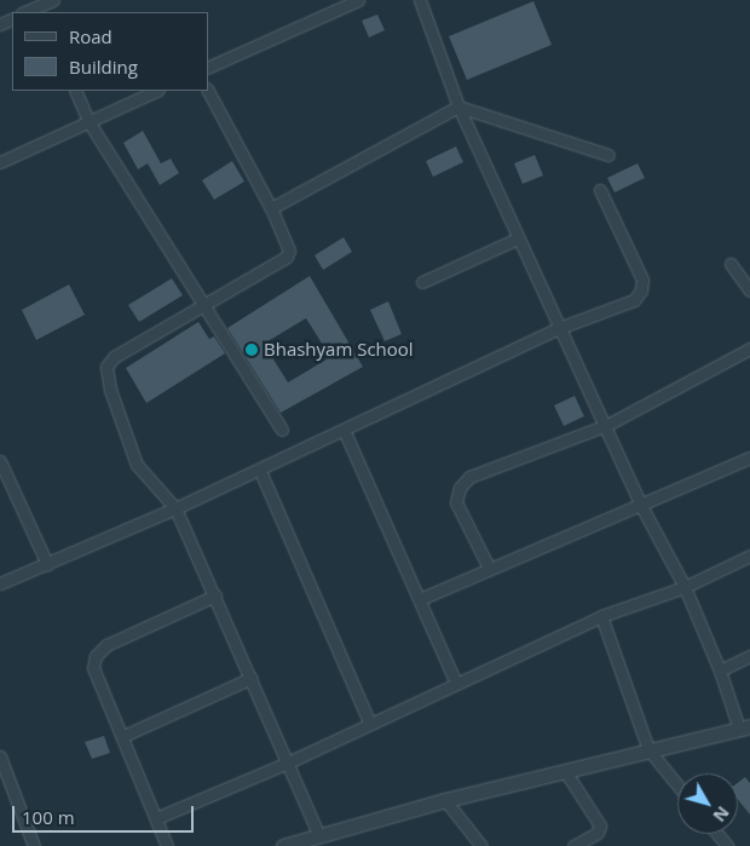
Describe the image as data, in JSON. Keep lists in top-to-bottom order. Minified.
{"places":["Bhashyam School"],"legend":["Road","Building"],"scale_bar":"100 m","north":"bottom right"}
